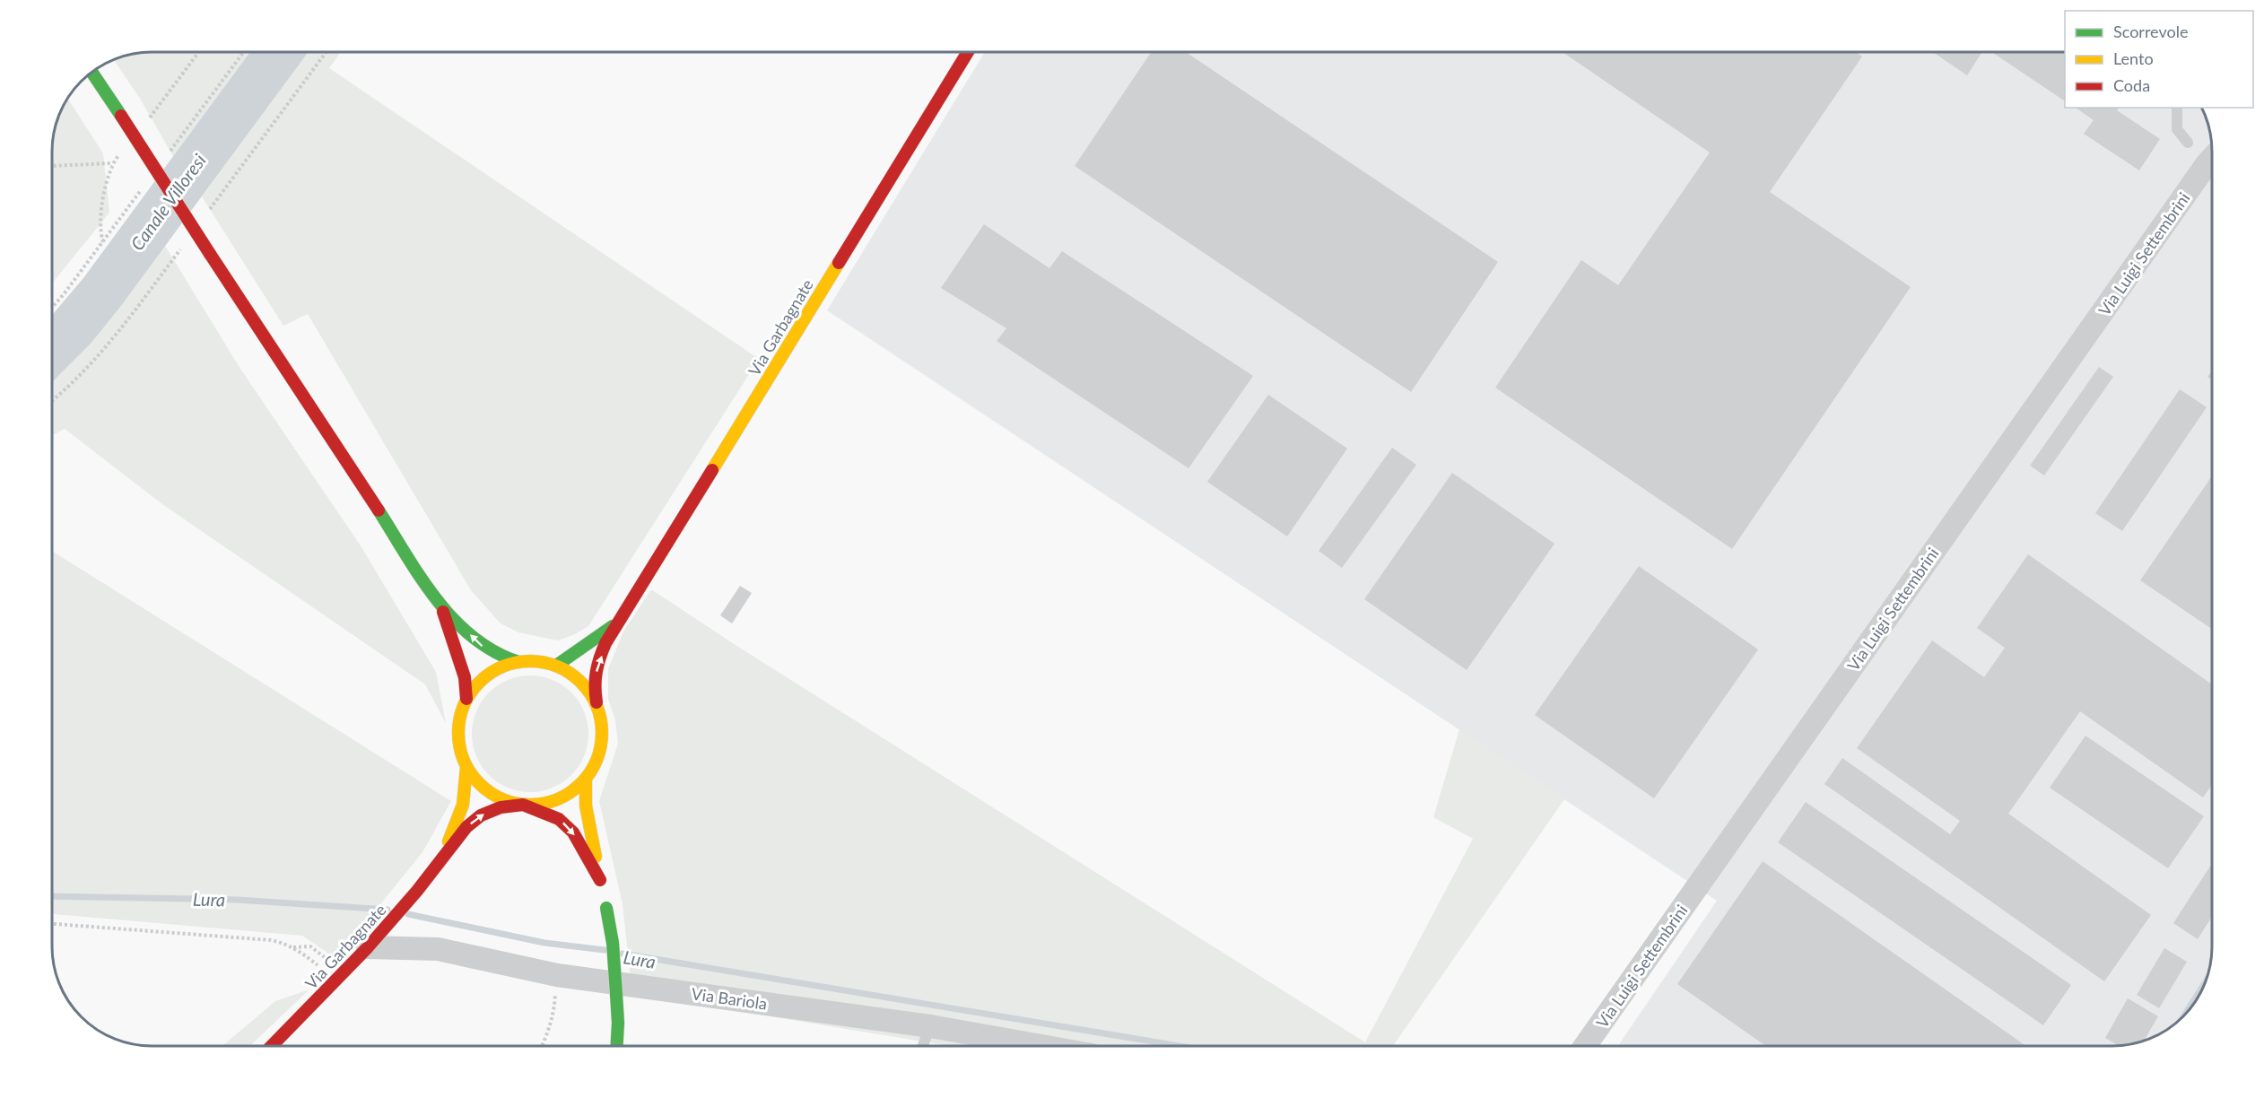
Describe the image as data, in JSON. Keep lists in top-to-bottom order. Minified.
{"streets":{"main road":["Via Garbagnate"],"street":["Via Luigi Settembrini","Via Bariola"]},"crossings":[["Via Garbagnate","Via Bariola"]],"water":["Canale Villoresi","Lura"],"legend":["Scorrevole","Lento","Coda"]}
